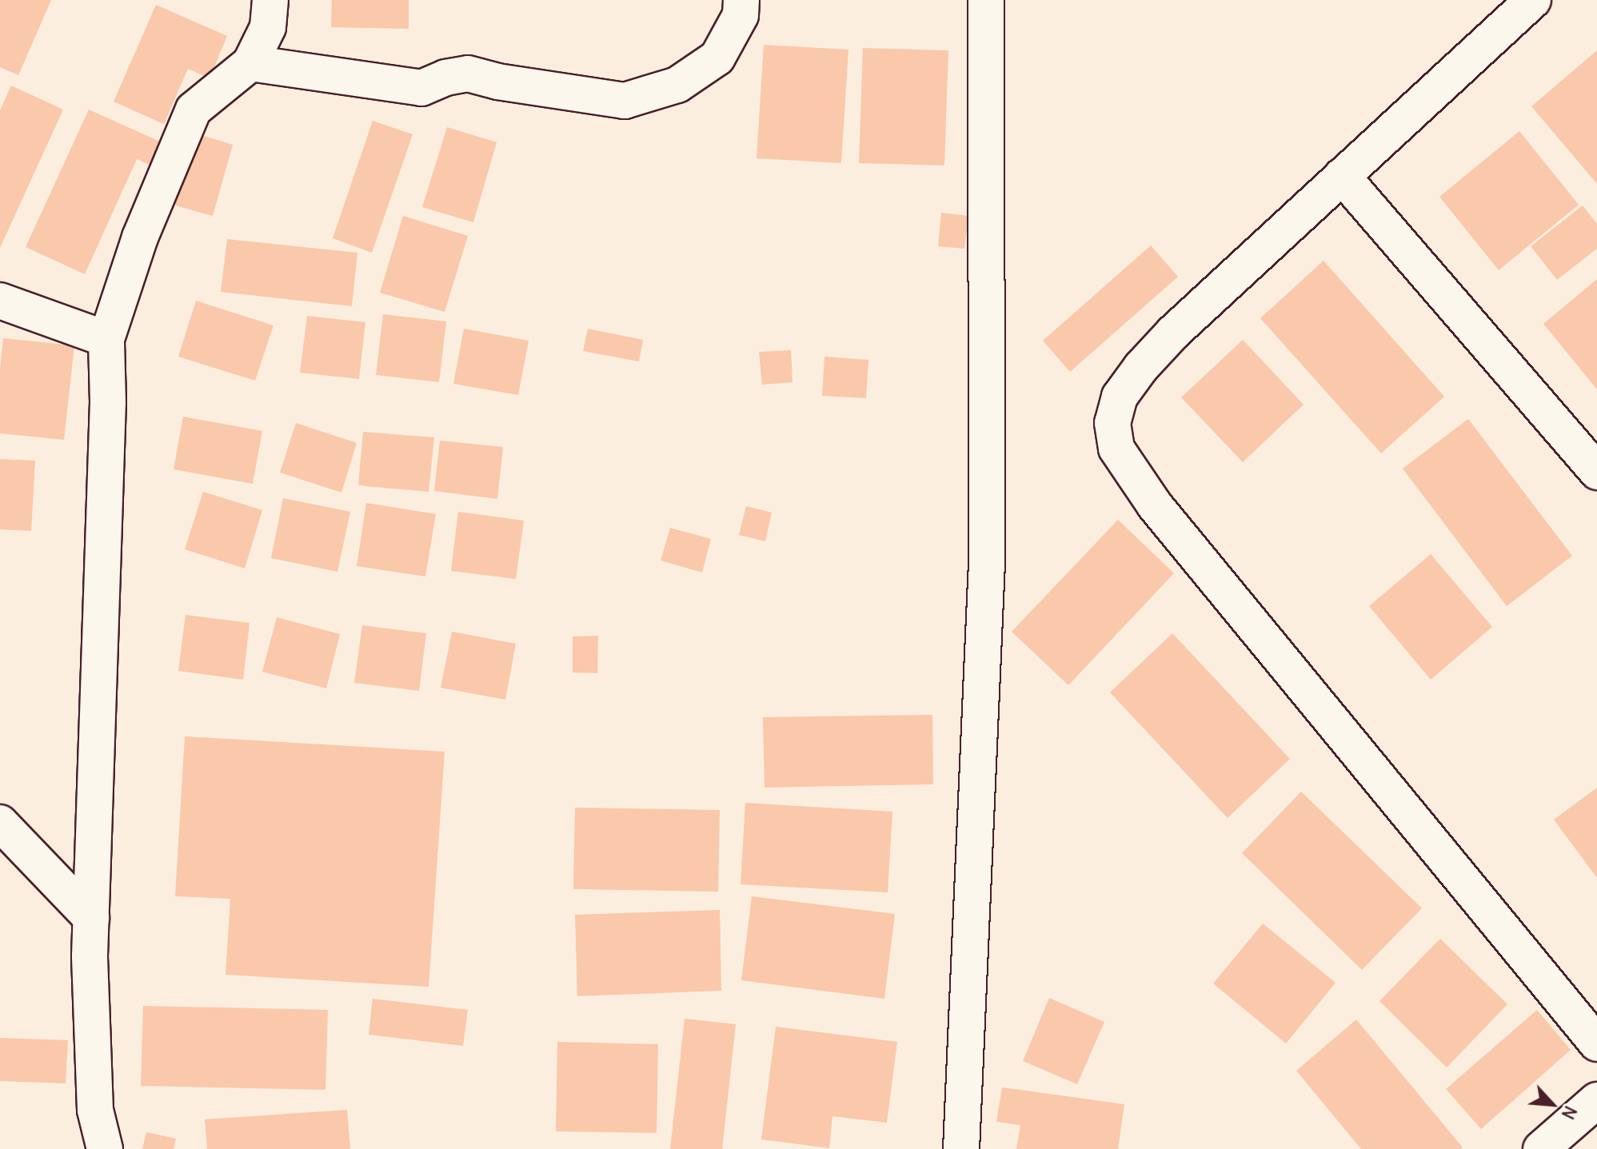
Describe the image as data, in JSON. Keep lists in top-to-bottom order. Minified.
{"north":"bottom right"}
